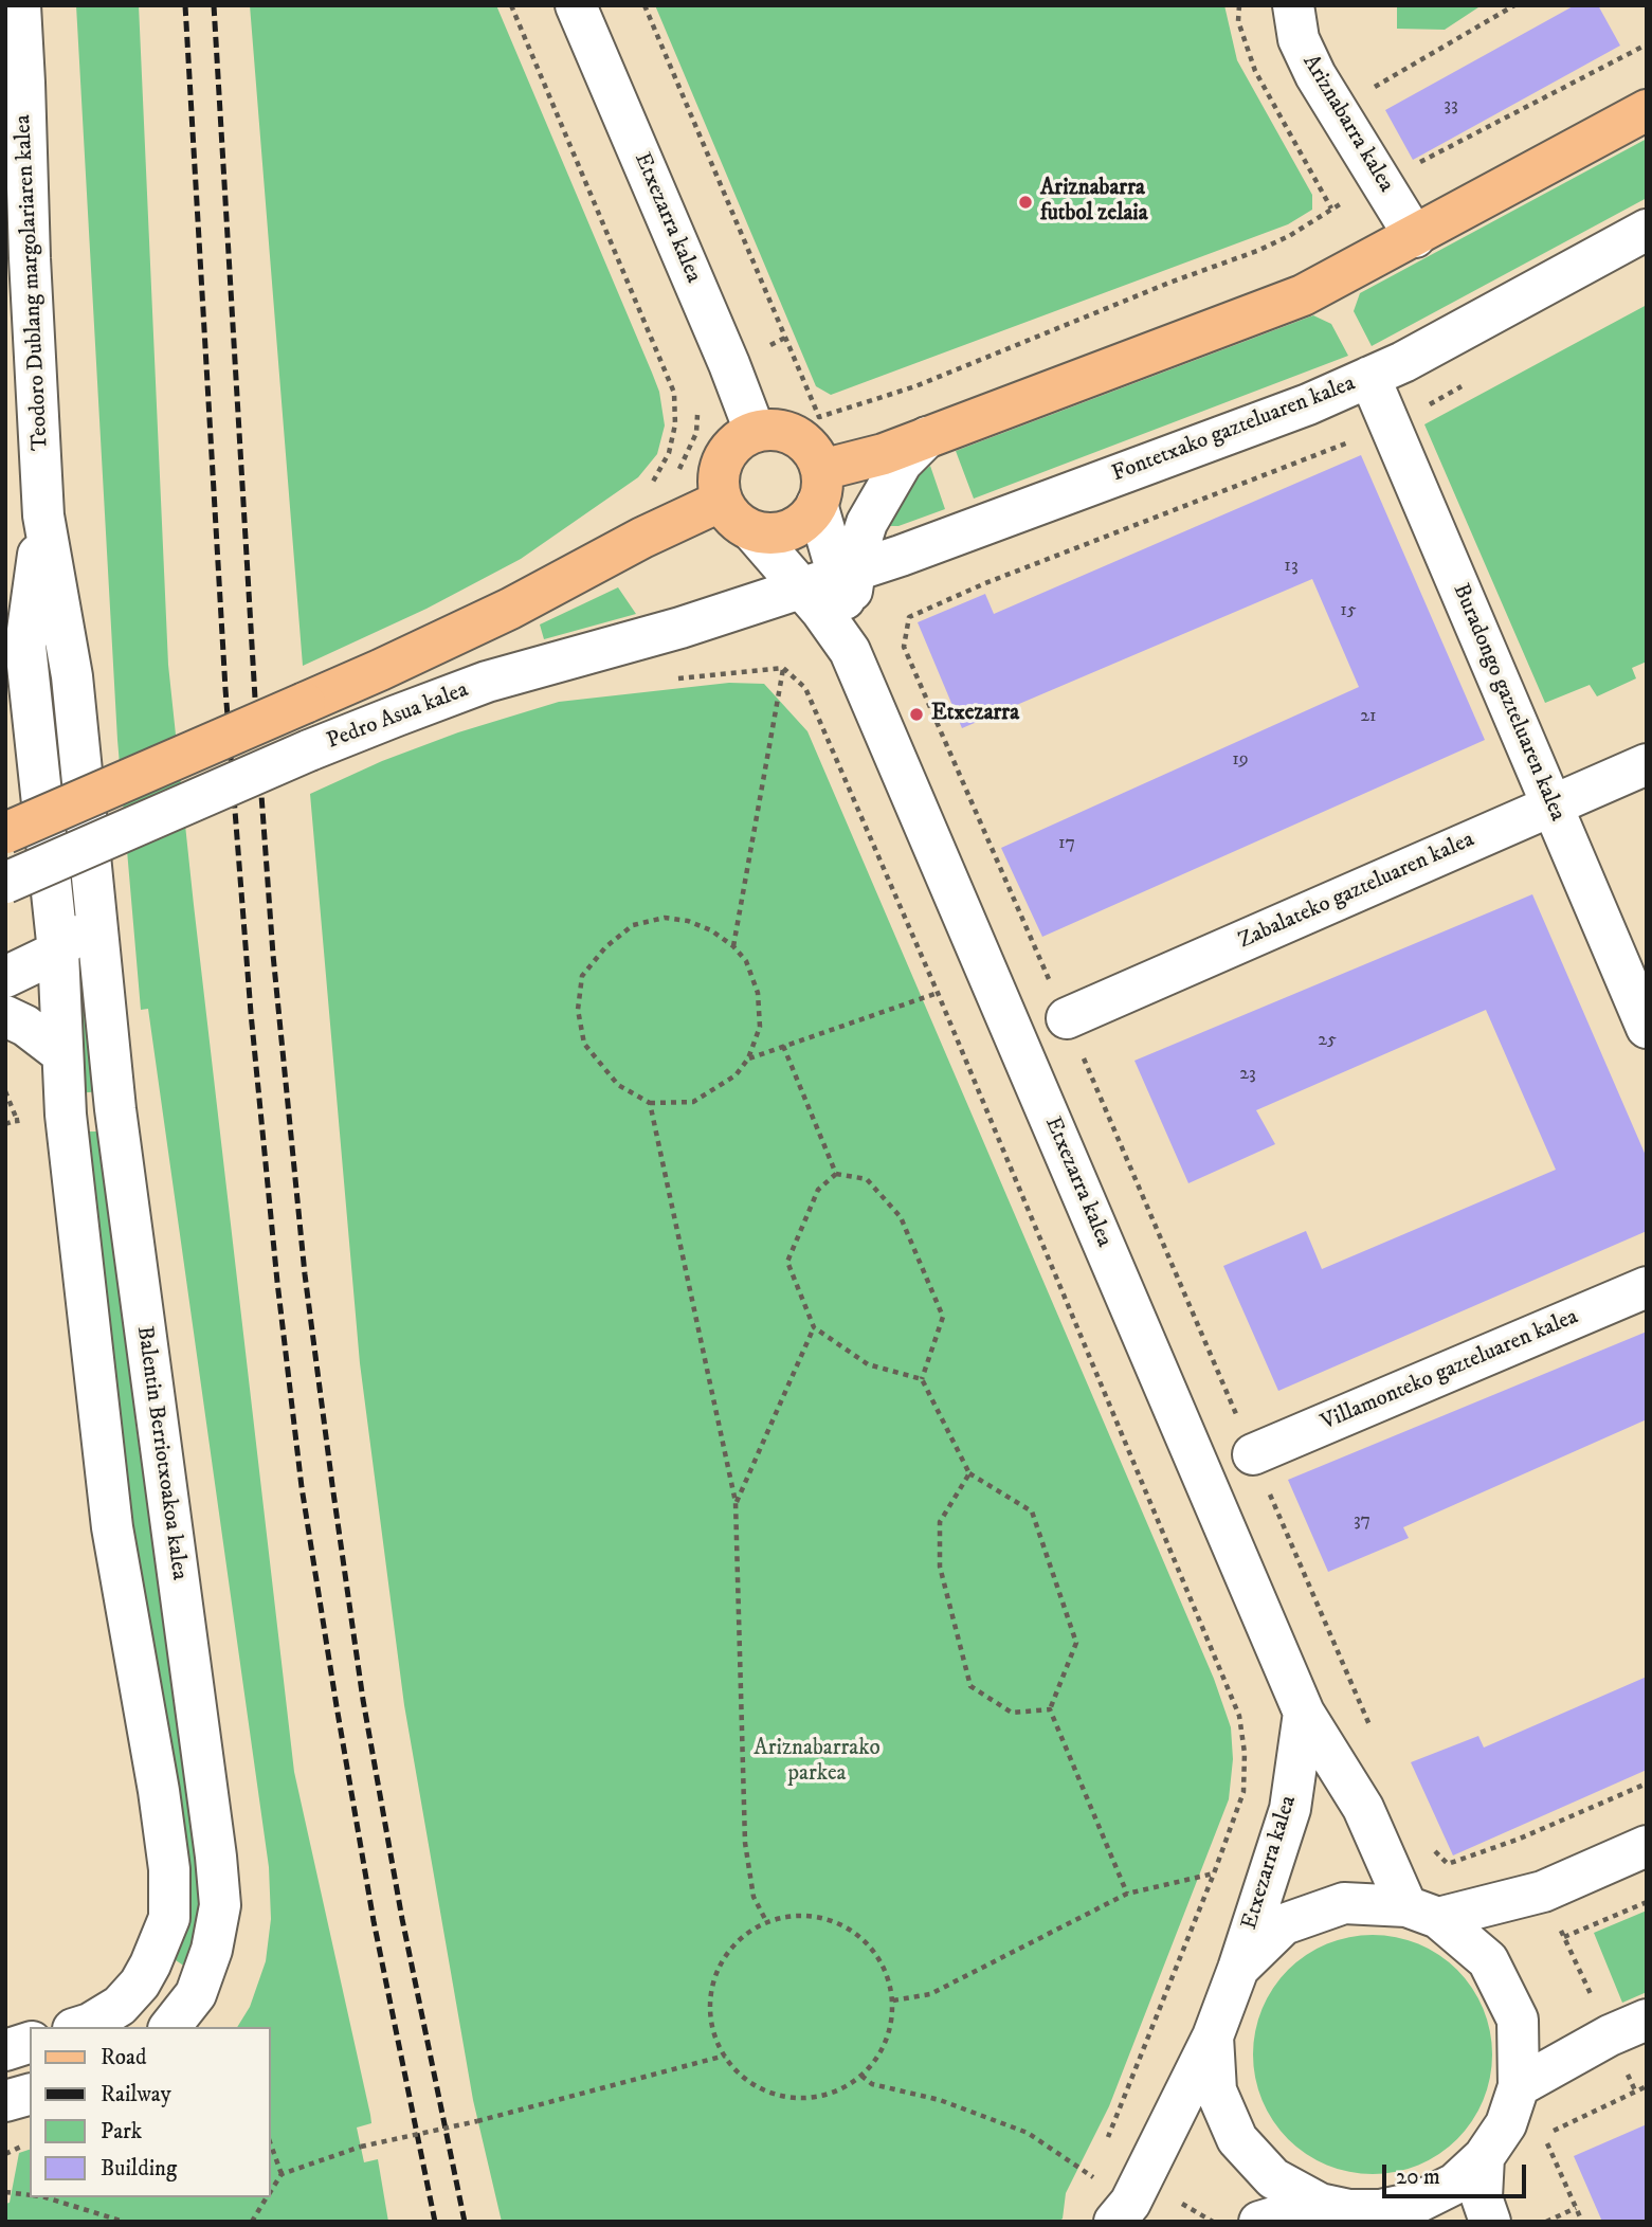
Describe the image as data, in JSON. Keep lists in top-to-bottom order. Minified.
{"streets":{"main road":["Pedro Asua kalea"],"street":["Ariznabarra kalea","Etxezarra kalea","Teodoro Dublang margolariaren kalea","Fontetxako gazteluaren kalea","Buradongo gazteluaren kalea","Zabalateko gazteluaren kalea","Villamonteko gazteluaren kalea","Balentin Berriotxoakoa kalea"]},"crossings":[["Etxezarra kalea","Fontetxako gazteluaren kalea"],["Etxezarra kalea","Pedro Asua kalea"],["Teodoro Dublang margolariaren kalea","Balentin Berriotxoakoa kalea"],["Fontetxako gazteluaren kalea","Buradongo gazteluaren kalea"],["Fontetxako gazteluaren kalea","Pedro Asua kalea"],["Buradongo gazteluaren kalea","Zabalateko gazteluaren kalea"]],"parks":["Ariznabarrako parkea"],"places":["Ariznabarra futbol zelaia","Etxezarra"],"house_numbers":["33","13","15","21","19","17","25","23","37"],"legend":["Road","Railway","Park","Building"],"scale_bar":"20 m"}
